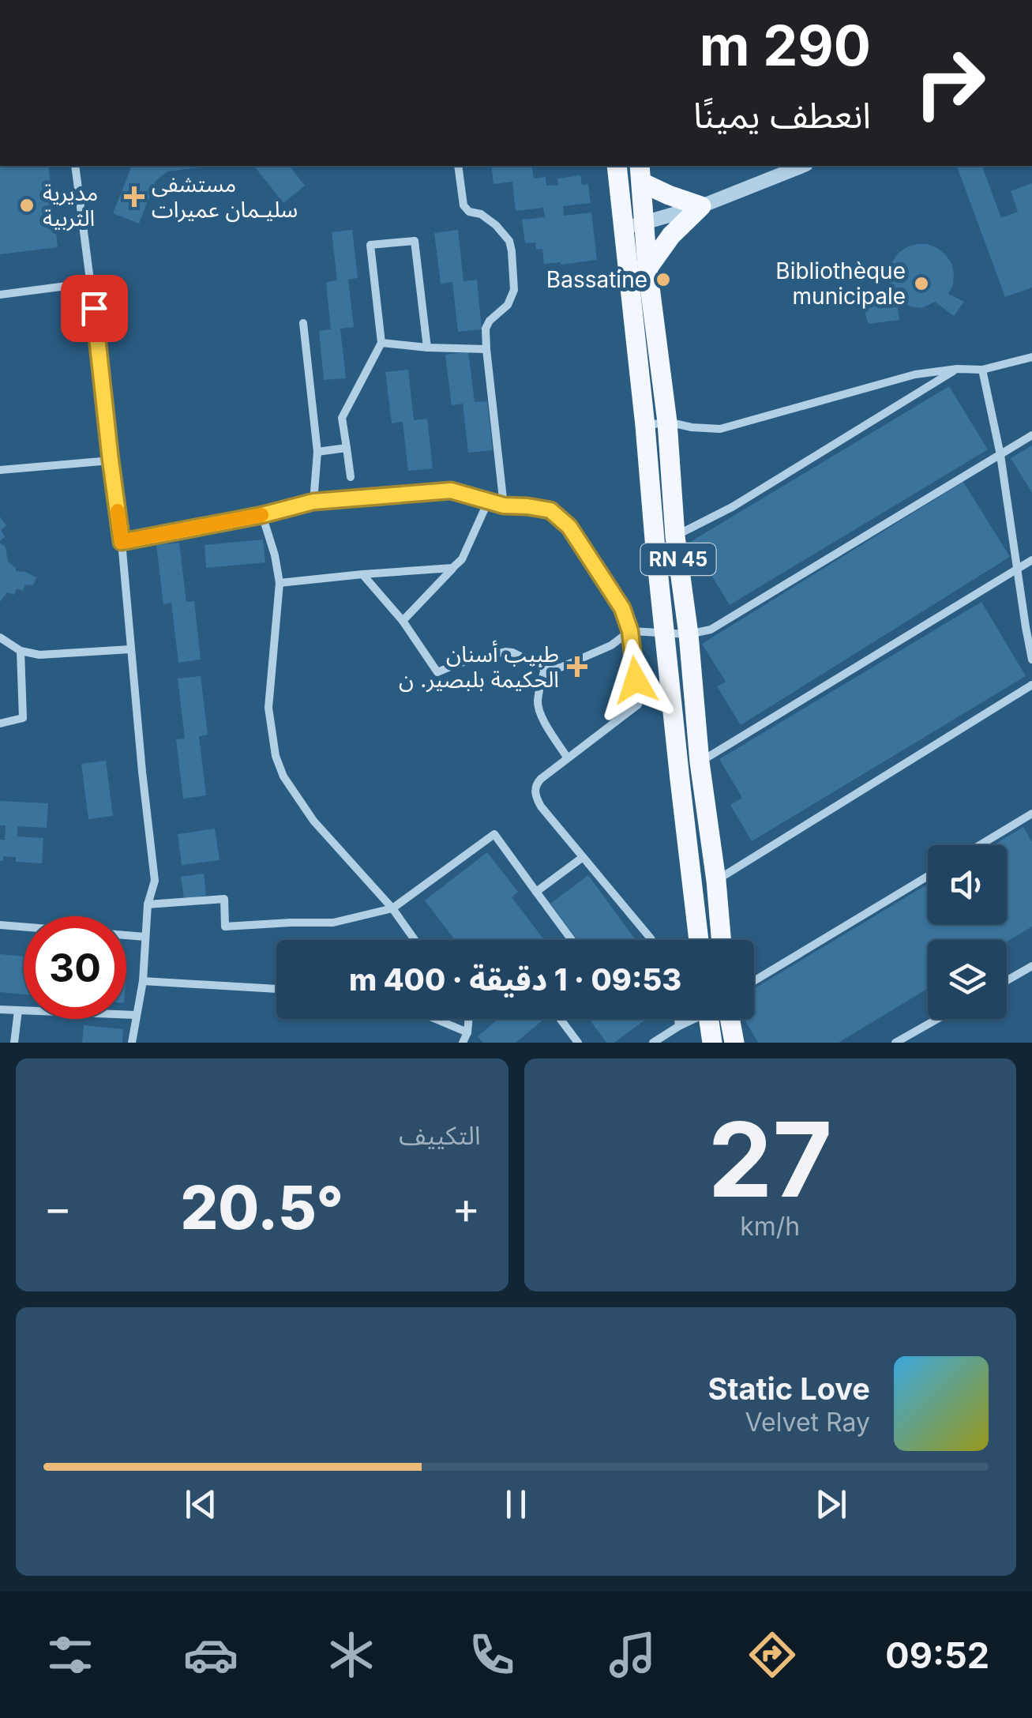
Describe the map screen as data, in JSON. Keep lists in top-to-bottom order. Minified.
{"streets":{"main road":["RN 45"]},"places":{"health":["مستشفى سليـمان عميرات","طبيب أسنان الحكيمة بلبصير. ن"],"other":["مديرية التربية","Bassatine","Bibliothèque municipale"]},"page":{"turn":["290 m","انعطف يمينًا"],"limit":"30","trip":"09:53 · 1 دقيقة · 400 m","tile":[["27","km/h"],"التكييف"],"heat":["−","20.5°","+"],"song":["Static Love","Velvet Ray"],"tabs":"09:52"}}
